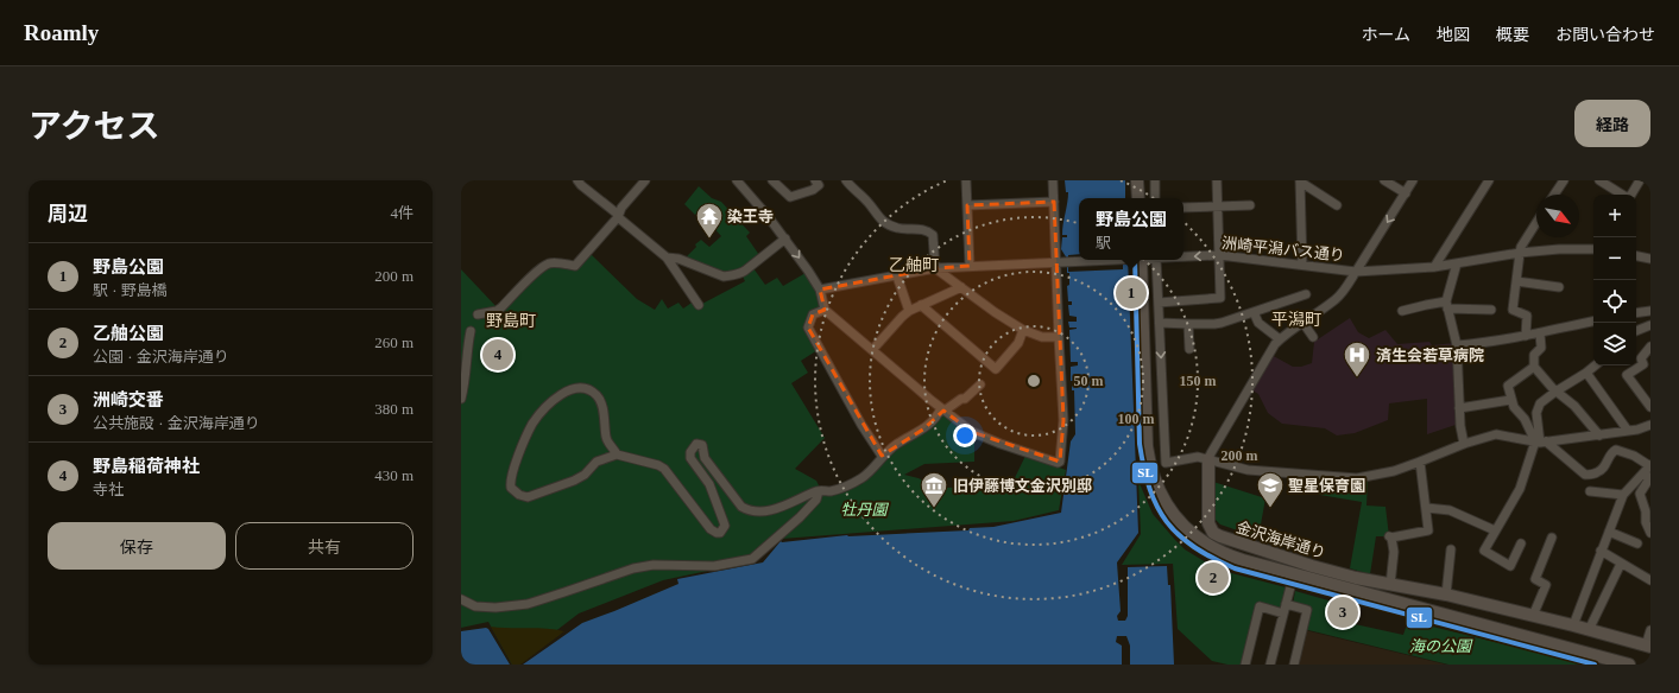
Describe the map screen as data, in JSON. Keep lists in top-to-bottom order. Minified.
{"streets":{"street":["洲崎平潟バス通り","金沢海岸通り"]},"crossings":[["洲崎平潟バス通り","金沢海岸通り"]],"districts":["乙舳町","平潟町","野島町"],"parks":["牡丹園","海の公園"],"places":{"temple":["染王寺"],"hospital":["済生会若草病院"],"museum":["旧伊藤博文金沢別邸"],"school or university":["聖星保育園"]},"lines":["transit line SL"],"north":"bottom right","page":{"header":"Roamly","nav":["ホーム","地図","概要","お問い合わせ"],"title":"アクセス","buttons":["経路",["保存","共有"]],"heading":["周辺","4件"],"map_buttons":["+","−"],"popup":["野島公園","駅"],"list":[{"mark":"1","name":"野島公園","note":"駅 · 野島橋","value":"200 m"},{"mark":"2","name":"乙舳公園","note":"公園 · 金沢海岸通り","value":"260 m"},{"mark":"3","name":"洲崎交番","note":"公共施設 · 金沢海岸通り","value":"380 m"},{"mark":"4","name":"野島稲荷神社","note":"寺社","value":"430 m"}],"pins":["1","4","2","3"]},"rings":["50 m","150 m","100 m","200 m"]}
